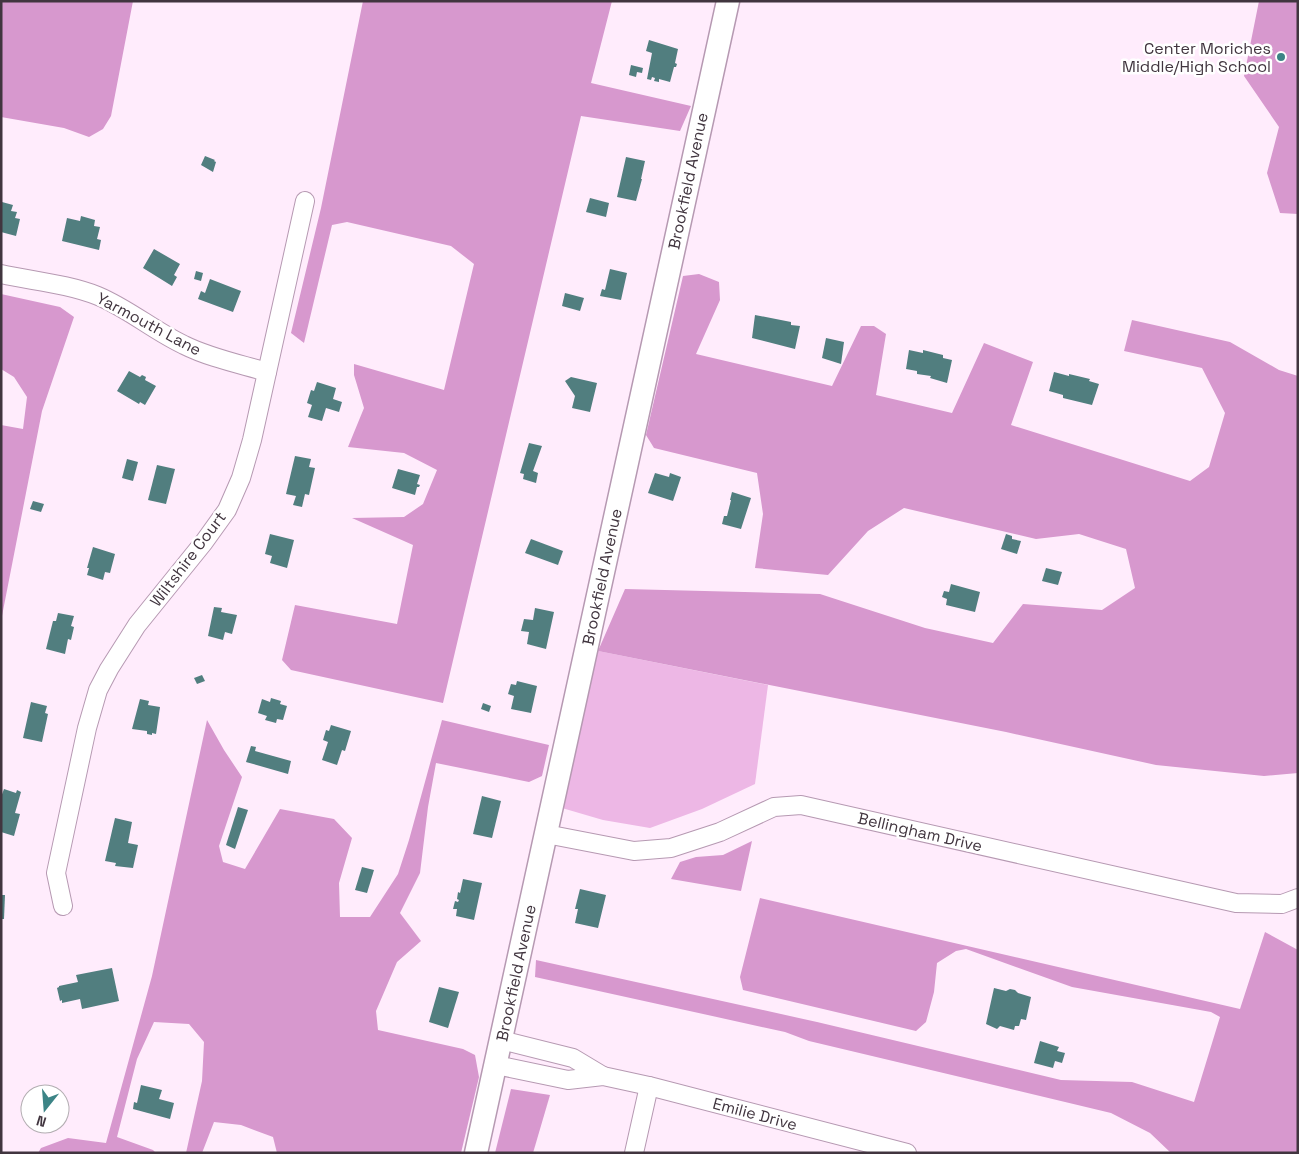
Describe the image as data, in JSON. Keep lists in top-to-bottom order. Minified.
{"streets":{"main road":["Brookfield Avenue"],"street":["Yarmouth Lane","Wiltshire Court","Bellingham Drive","Emilie Drive"]},"crossings":[["Brookfield Avenue","Bellingham Drive"],["Brookfield Avenue","Emilie Drive"],["Yarmouth Lane","Wiltshire Court"]],"places":["Center Moriches Middle/High School"],"north":"bottom"}
